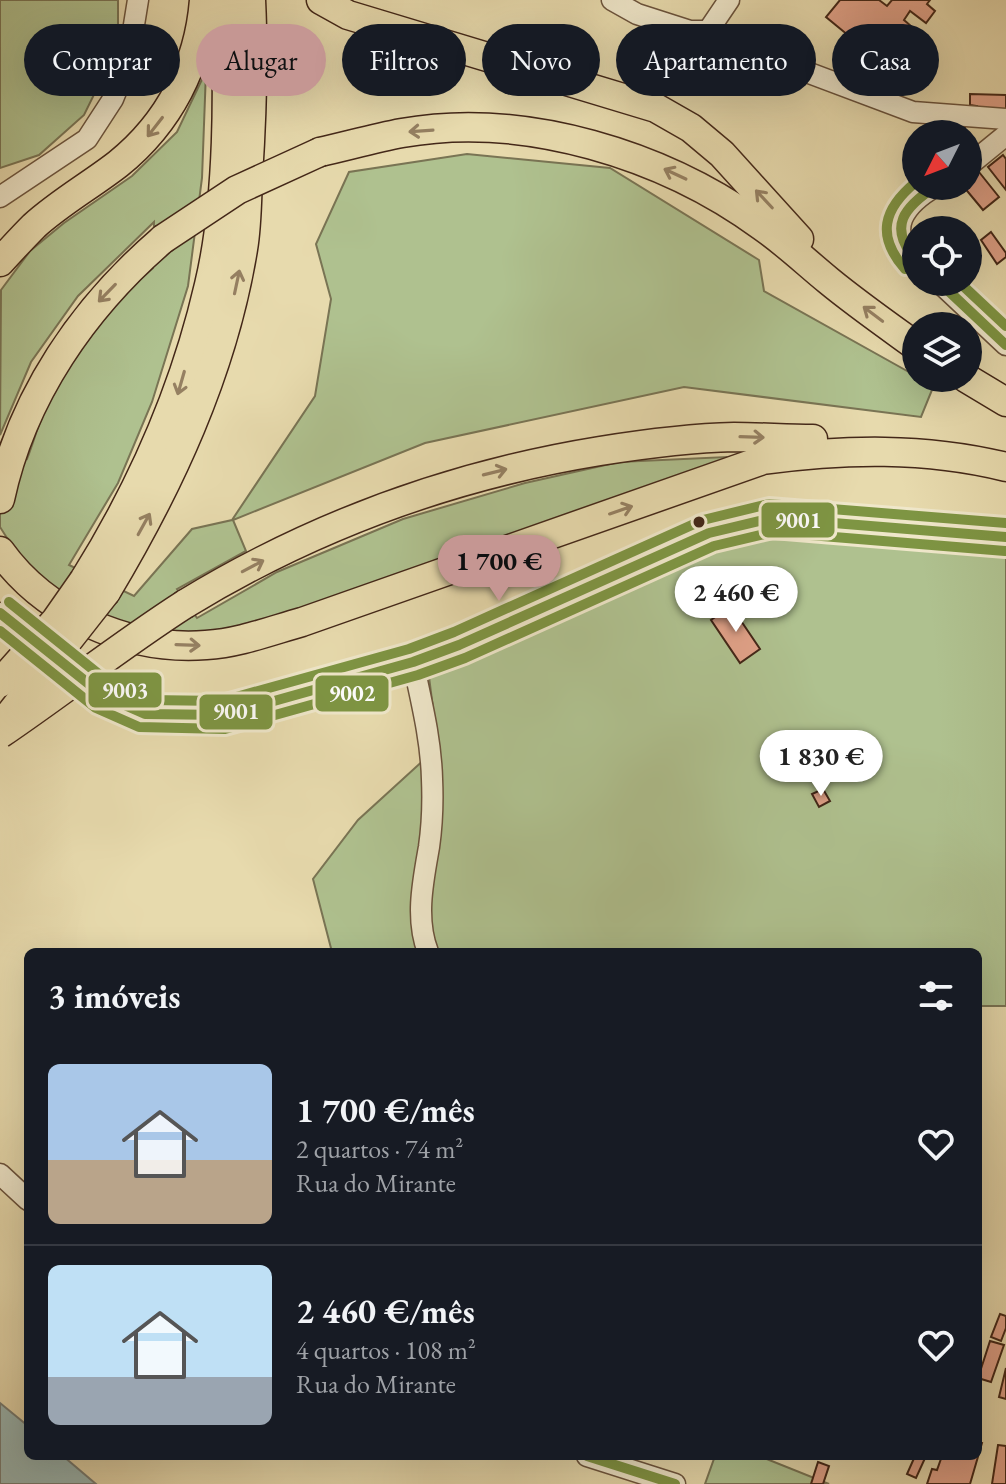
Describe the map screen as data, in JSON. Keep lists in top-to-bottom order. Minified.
{"lines":["transit line 9003","transit line 9001","transit line 9002"],"north":"bottom left","page":{"chip":["Comprar","Alugar","Filtros","Novo","Apartamento","Casa"],"price":["1 700 €","2 460 €","1 830 €"],"heading":"3 imóveis","list":[{"name":"1 700 €/mês","note":"2 quartos · 74 m² · Rua do Mirante"},{"name":"2 460 €/mês","note":"4 quartos · 108 m² · Rua do Mirante"}]}}
